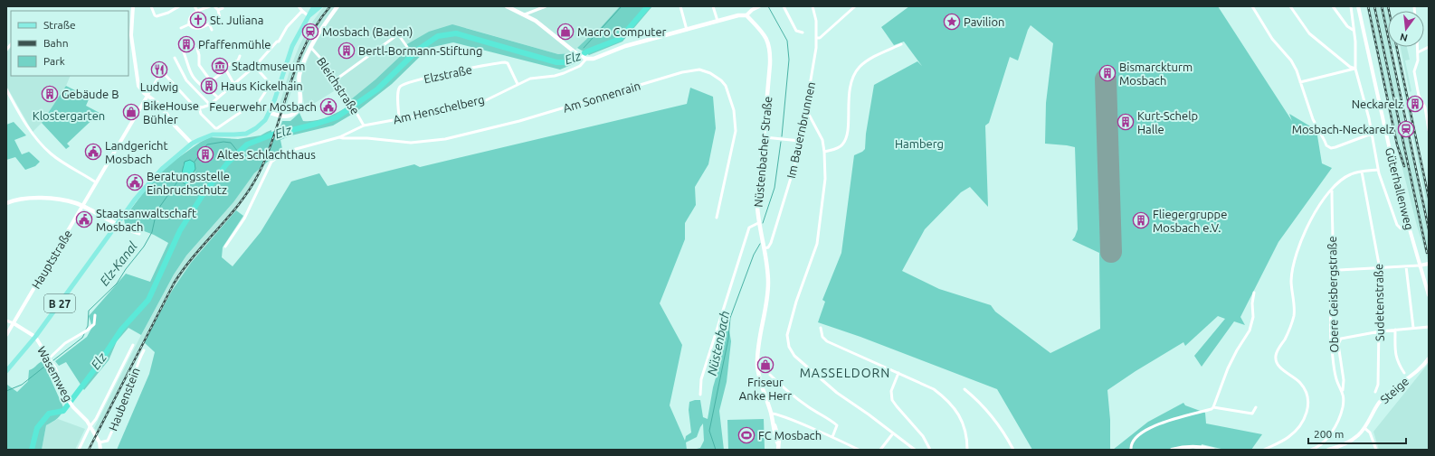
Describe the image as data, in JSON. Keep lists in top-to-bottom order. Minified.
{"streets":{"main road":["Am Henschelberg","Nüstenbacher Straße","B 27"],"street":["Elzstraße","Bleichstraße","Am Sonnenrain","Im Bauernbrunnen","Güterhallenweg","Hauptstraße","Obere Geisbergstraße","Sudetenstraße","Wasemweg","Steige","Haubenstein"]},"crossings":[["Elzstraße","Am Henschelberg"],["Bleichstraße","Am Henschelberg"],["Am Sonnenrain","Am Henschelberg"],["Am Henschelberg","Nüstenbacher Straße"],["Im Bauernbrunnen","Nüstenbacher Straße"],["B 27","Wasemweg"],["Wasemweg","Haubenstein"]],"districts":["MASSELDORN"],"water":["Elz","Elz-Kanal","Nüstenbach"],"parks":["Klostergarten","Hamberg"],"places":{"church":["St. Juliana"],"place":["Pavilion"],"station":["Mosbach (Baden)","Mosbach-Neckarelz"],"shop":["Macro Computer","BikeHouse Bühler","Friseur Anke Herr"],"building":["Pfaffenmühle","Bertl-Bormann-Stiftung","Bismarckturm Mosbach","Haus Kickelhain","Gebäude B","Neckarelz","Kurt-Schelp Halle","Altes Schlachthaus","Fliegergruppe Mosbach e.V."],"museum":["Stadtmuseum"],"restaurant":["Ludwig"],"public building":["Feuerwehr Mosbach","Landgericht Mosbach","Beratungsstelle Einbruchschutz","Staatsanwaltschaft Mosbach"],"sports":["FC Mosbach"]},"legend":["Straße","Bahn","Park"],"scale_bar":"200 m","north":"bottom"}
